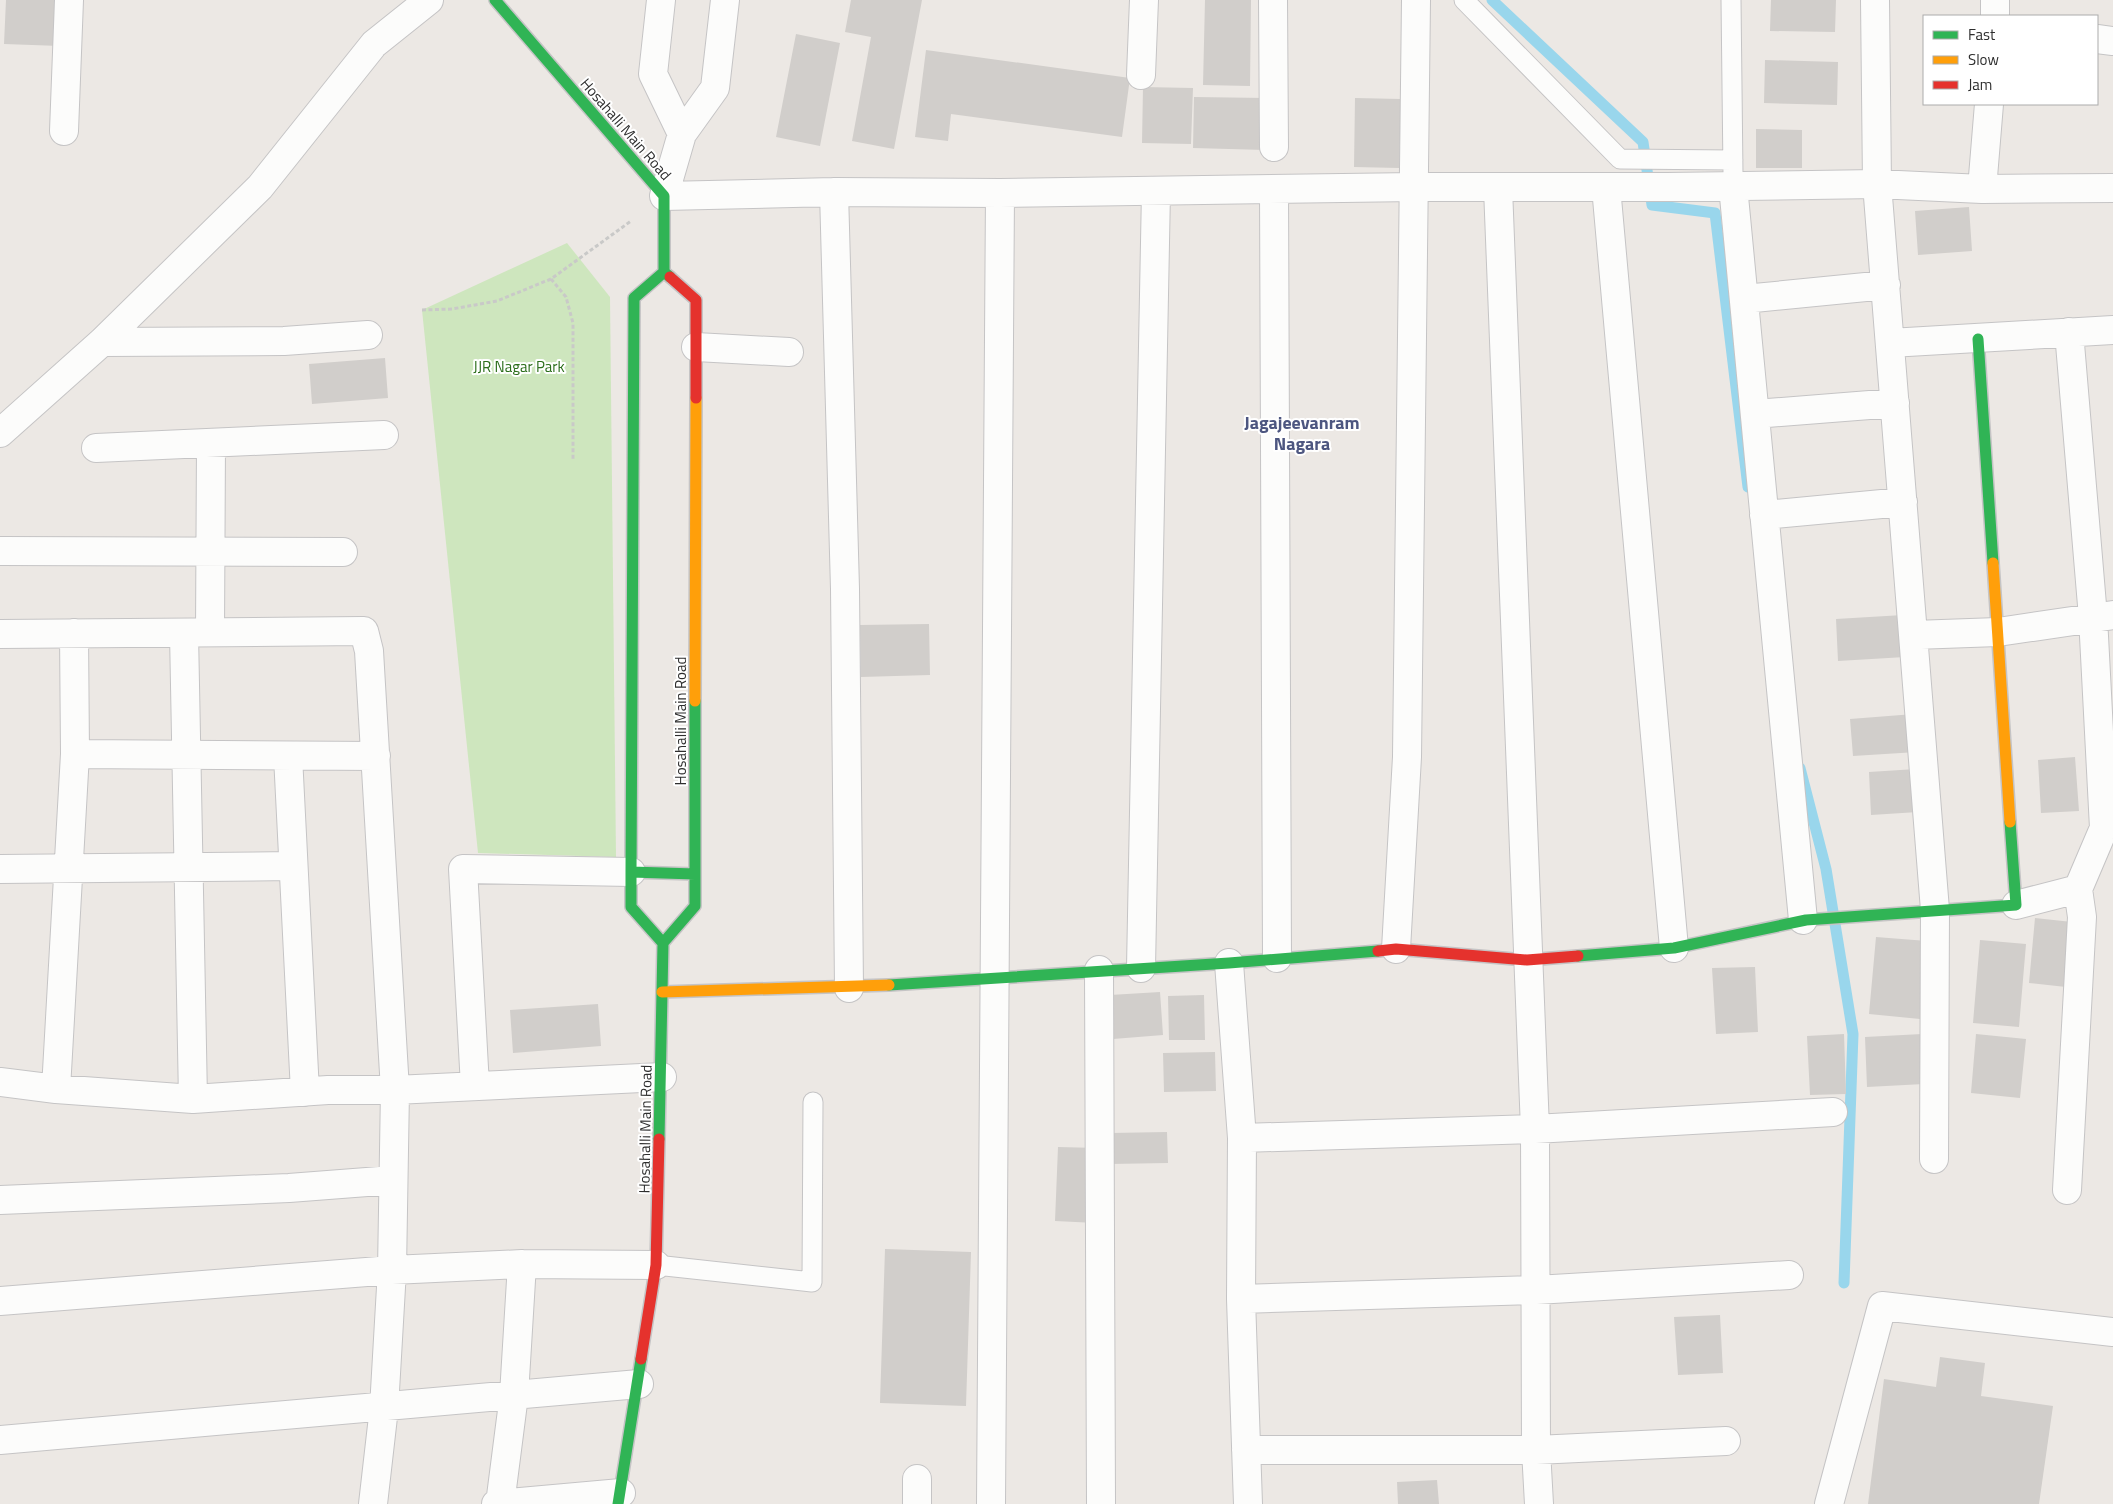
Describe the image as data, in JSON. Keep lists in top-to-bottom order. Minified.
{"streets":{"street":["Hosahalli Main Road"]},"districts":["Jagajeevanram Nagara"],"parks":["JJR Nagar Park"],"legend":["Fast","Slow","Jam"]}
